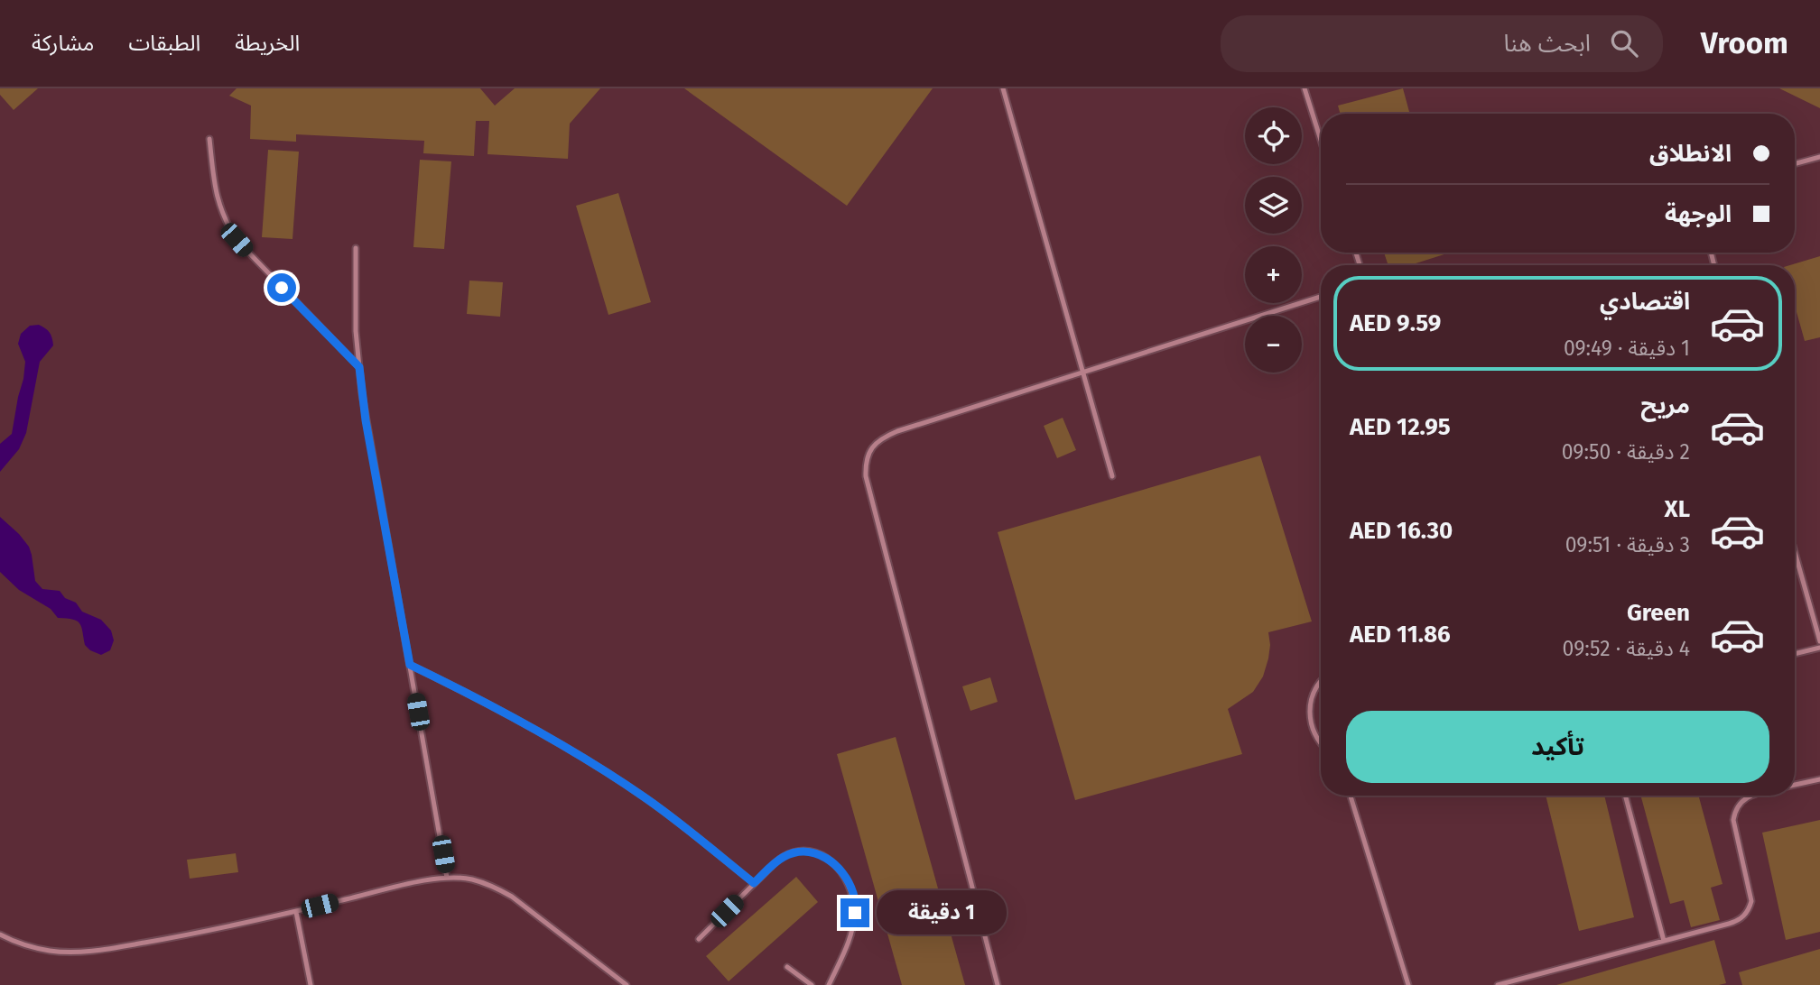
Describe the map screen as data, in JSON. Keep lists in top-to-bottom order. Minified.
{"page":{"header":"Vroom","search":"ابحث هنا","nav":["الخريطة","الطبقات","مشاركة"],"map_buttons":["+","−"],"banner":["الانطلاق","الوجهة"],"list":[{"name":"اقتصادي","note":"1 دقيقة · 09:49","value":"AED 9.59"},{"name":"مريح","note":"2 دقيقة · 09:50","value":"AED 12.95"},{"name":"XL","note":"3 دقيقة · 09:51","value":"AED 16.30"},{"name":"Green","note":"4 دقيقة · 09:52","value":"AED 11.86"}],"buttons":"تأكيد","bubble":"1 دقيقة"}}
